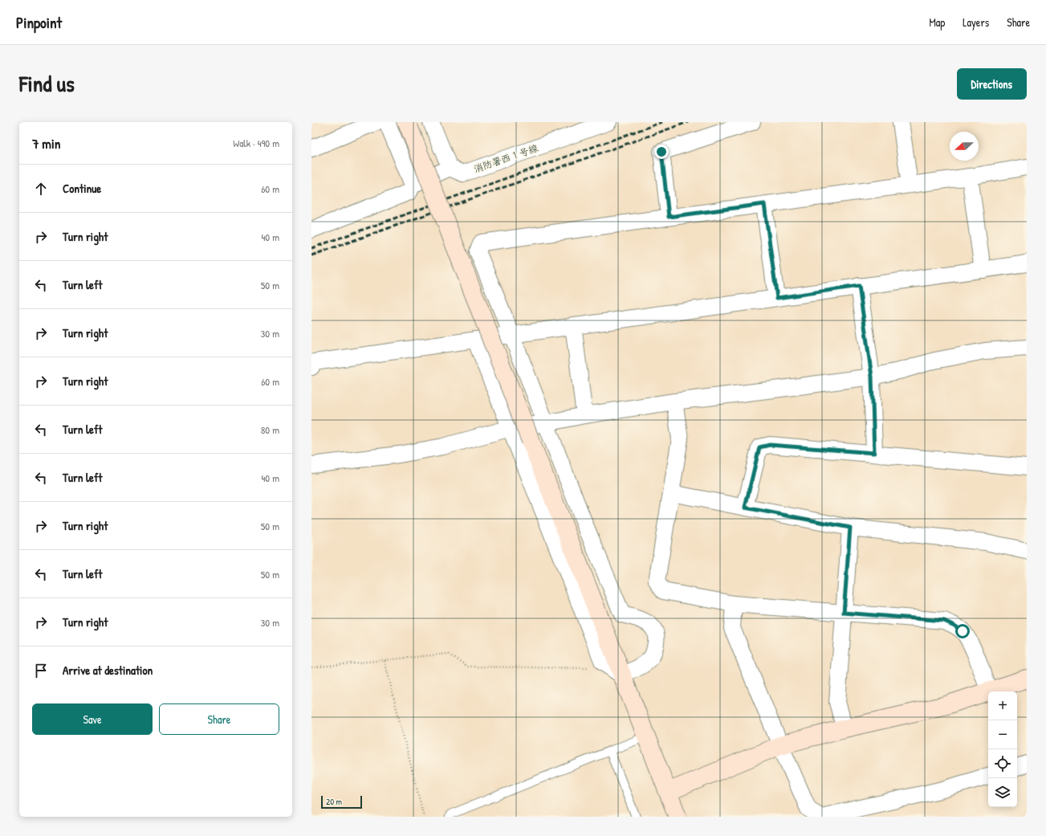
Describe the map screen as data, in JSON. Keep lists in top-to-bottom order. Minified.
{"streets":{"street":["消防署西１号線"]},"scale_bar":"20 m","north":"left","page":{"header":"Pinpoint","nav":["Map","Layers","Share"],"title":"Find us","buttons":["Directions",["Save","Share"]],"heading":["7 min","Walk · 490 m"],"list":[["Continue","60 m"],["Turn right","40 m"],["Turn left","50 m"],["Turn right","30 m"],["Turn right","60 m"],["Turn left","80 m"],["Turn left","40 m"],["Turn right","50 m"],["Turn left","50 m"],["Turn right","30 m"],"Arrive at destination"],"map_buttons":["+","−"],"scale":"20 m"}}
